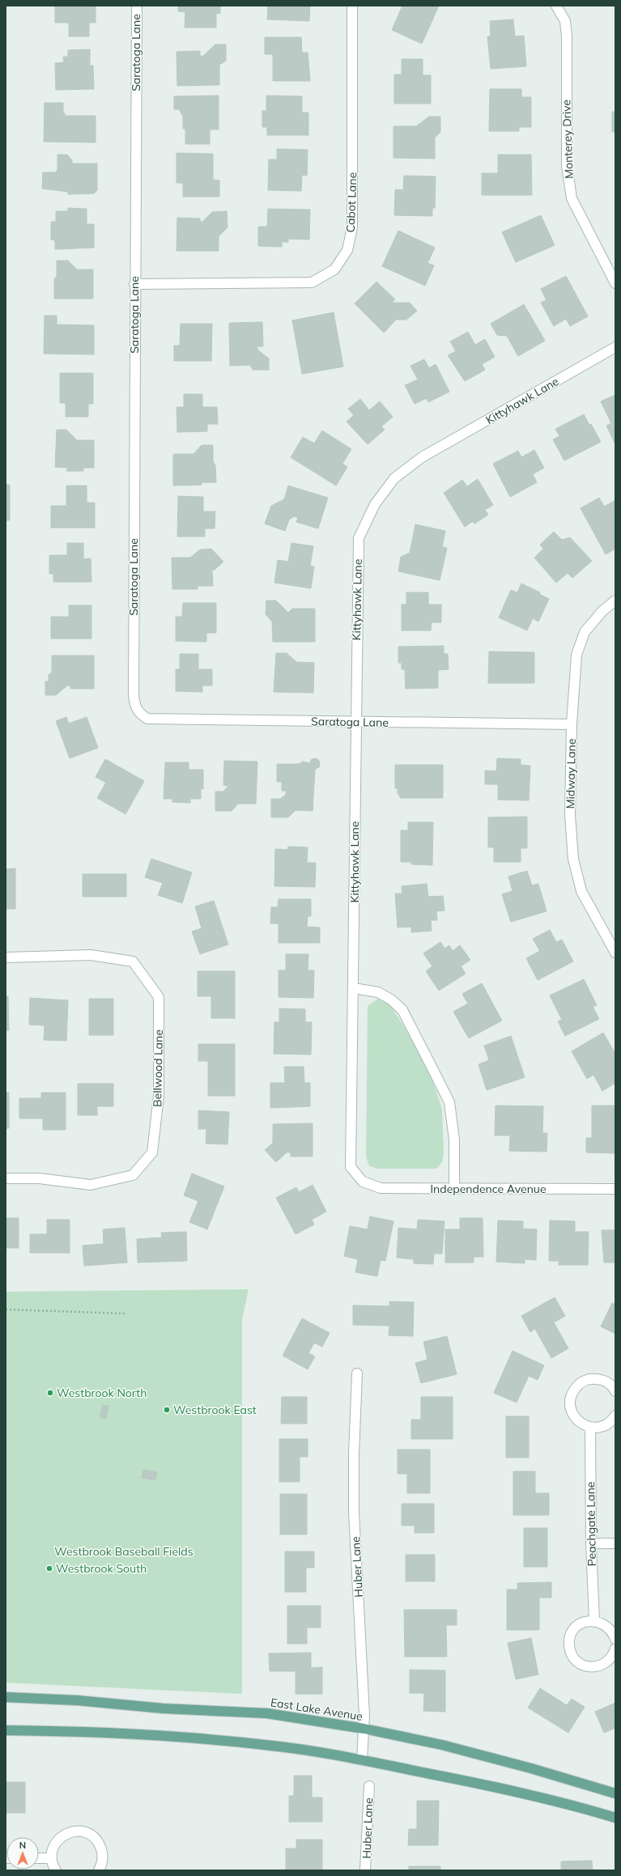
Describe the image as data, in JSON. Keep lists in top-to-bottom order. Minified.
{"streets":{"main road":["East Lake Avenue"],"street":["Saratoga Lane","Monterey Drive","Cabot Lane","Kittyhawk Lane","Midway Lane","Bellwood Lane","Independence Avenue","Peachgate Lane","Huber Lane"]},"crossings":[["Saratoga Lane","Cabot Lane"],["Saratoga Lane","Kittyhawk Lane"],["Saratoga Lane","Midway Lane"],["Kittyhawk Lane","Independence Avenue"],["Huber Lane","East Lake Avenue"]],"parks":["Westbrook Baseball Fields"],"places":["Westbrook North","Westbrook East","Westbrook South"],"north":"top"}
